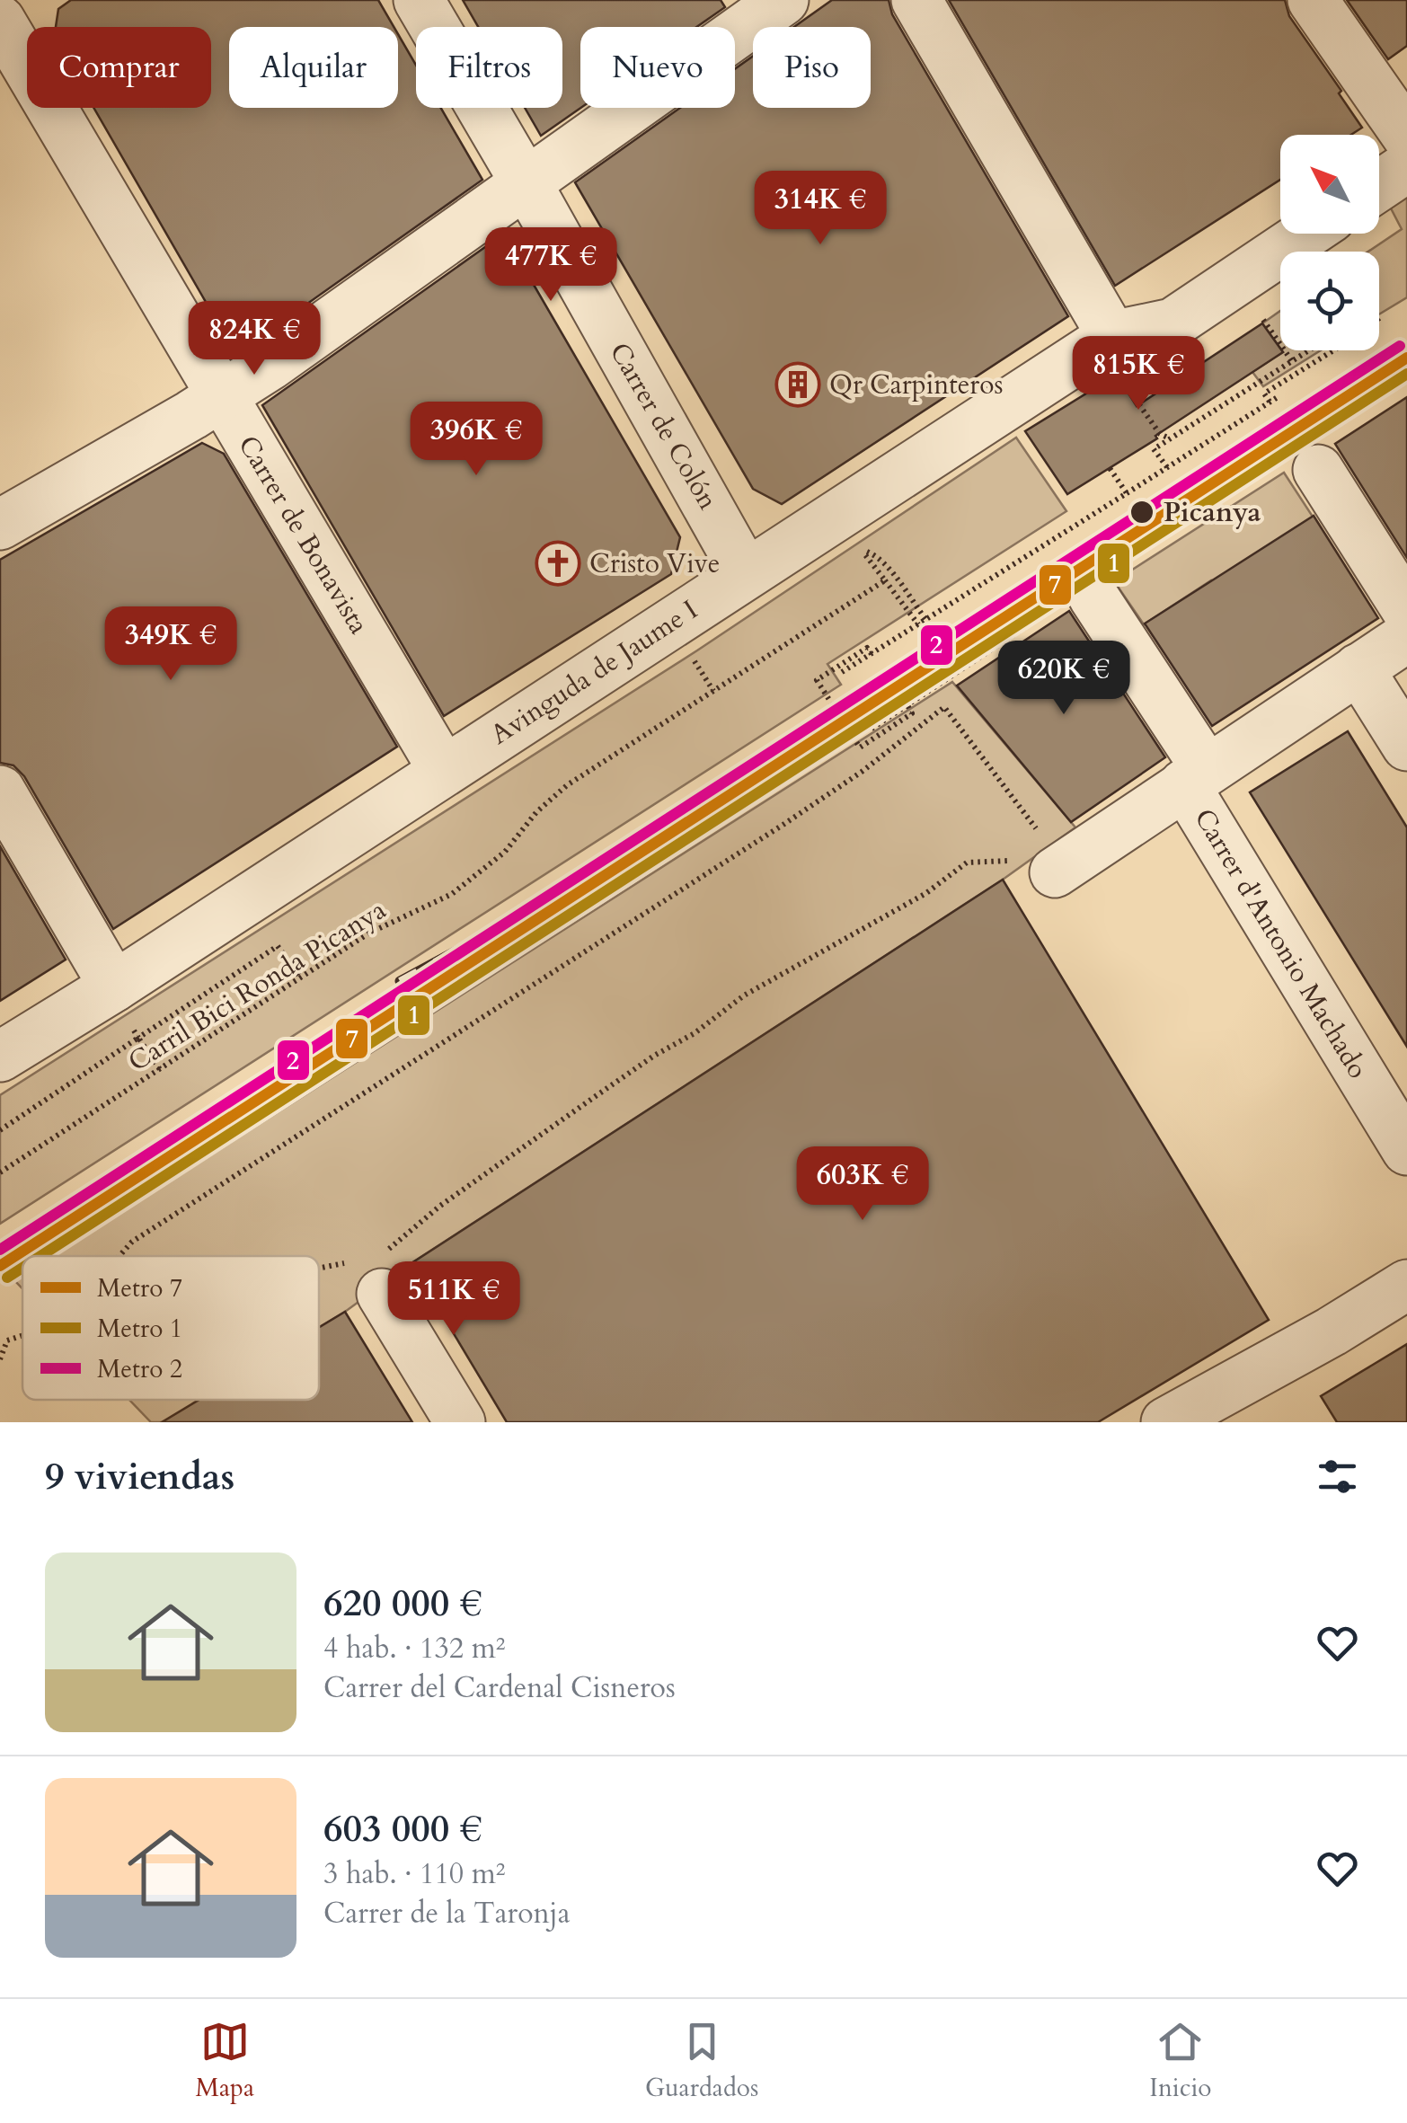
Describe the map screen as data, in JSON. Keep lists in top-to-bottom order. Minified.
{"streets":{"street":["Carrer de Colón","Carrer de Bonavista","Avinguda de Jaume I","Carrer d'Antonio Machado"],"path":["Carril Bici Ronda Picanya"]},"crossings":[["Carrer de Colón","Avinguda de Jaume I"],["Carrer de Bonavista","Avinguda de Jaume I"]],"places":{"building":["Qr Carpinteros"],"other":["Picanya"],"church":["Cristo Vive"]},"lines":["metro line 2","metro line 7","metro line 1"],"legend":["Metro 7","Metro 1","Metro 2"],"north":"top left","page":{"chip":["Comprar","Alquilar","Filtros","Nuevo","Piso"],"price":["314K €","477K €","824K €","815K €","396K €","349K €","620K €","603K €","511K €"],"heading":"9 viviendas","list":[{"name":"620 000 €","note":"4 hab. · 132 m² · Carrer del Cardenal Cisneros"},{"name":"603 000 €","note":"3 hab. · 110 m² · Carrer de la Taronja"}],"tabs":["Mapa","Guardados","Inicio"]}}
